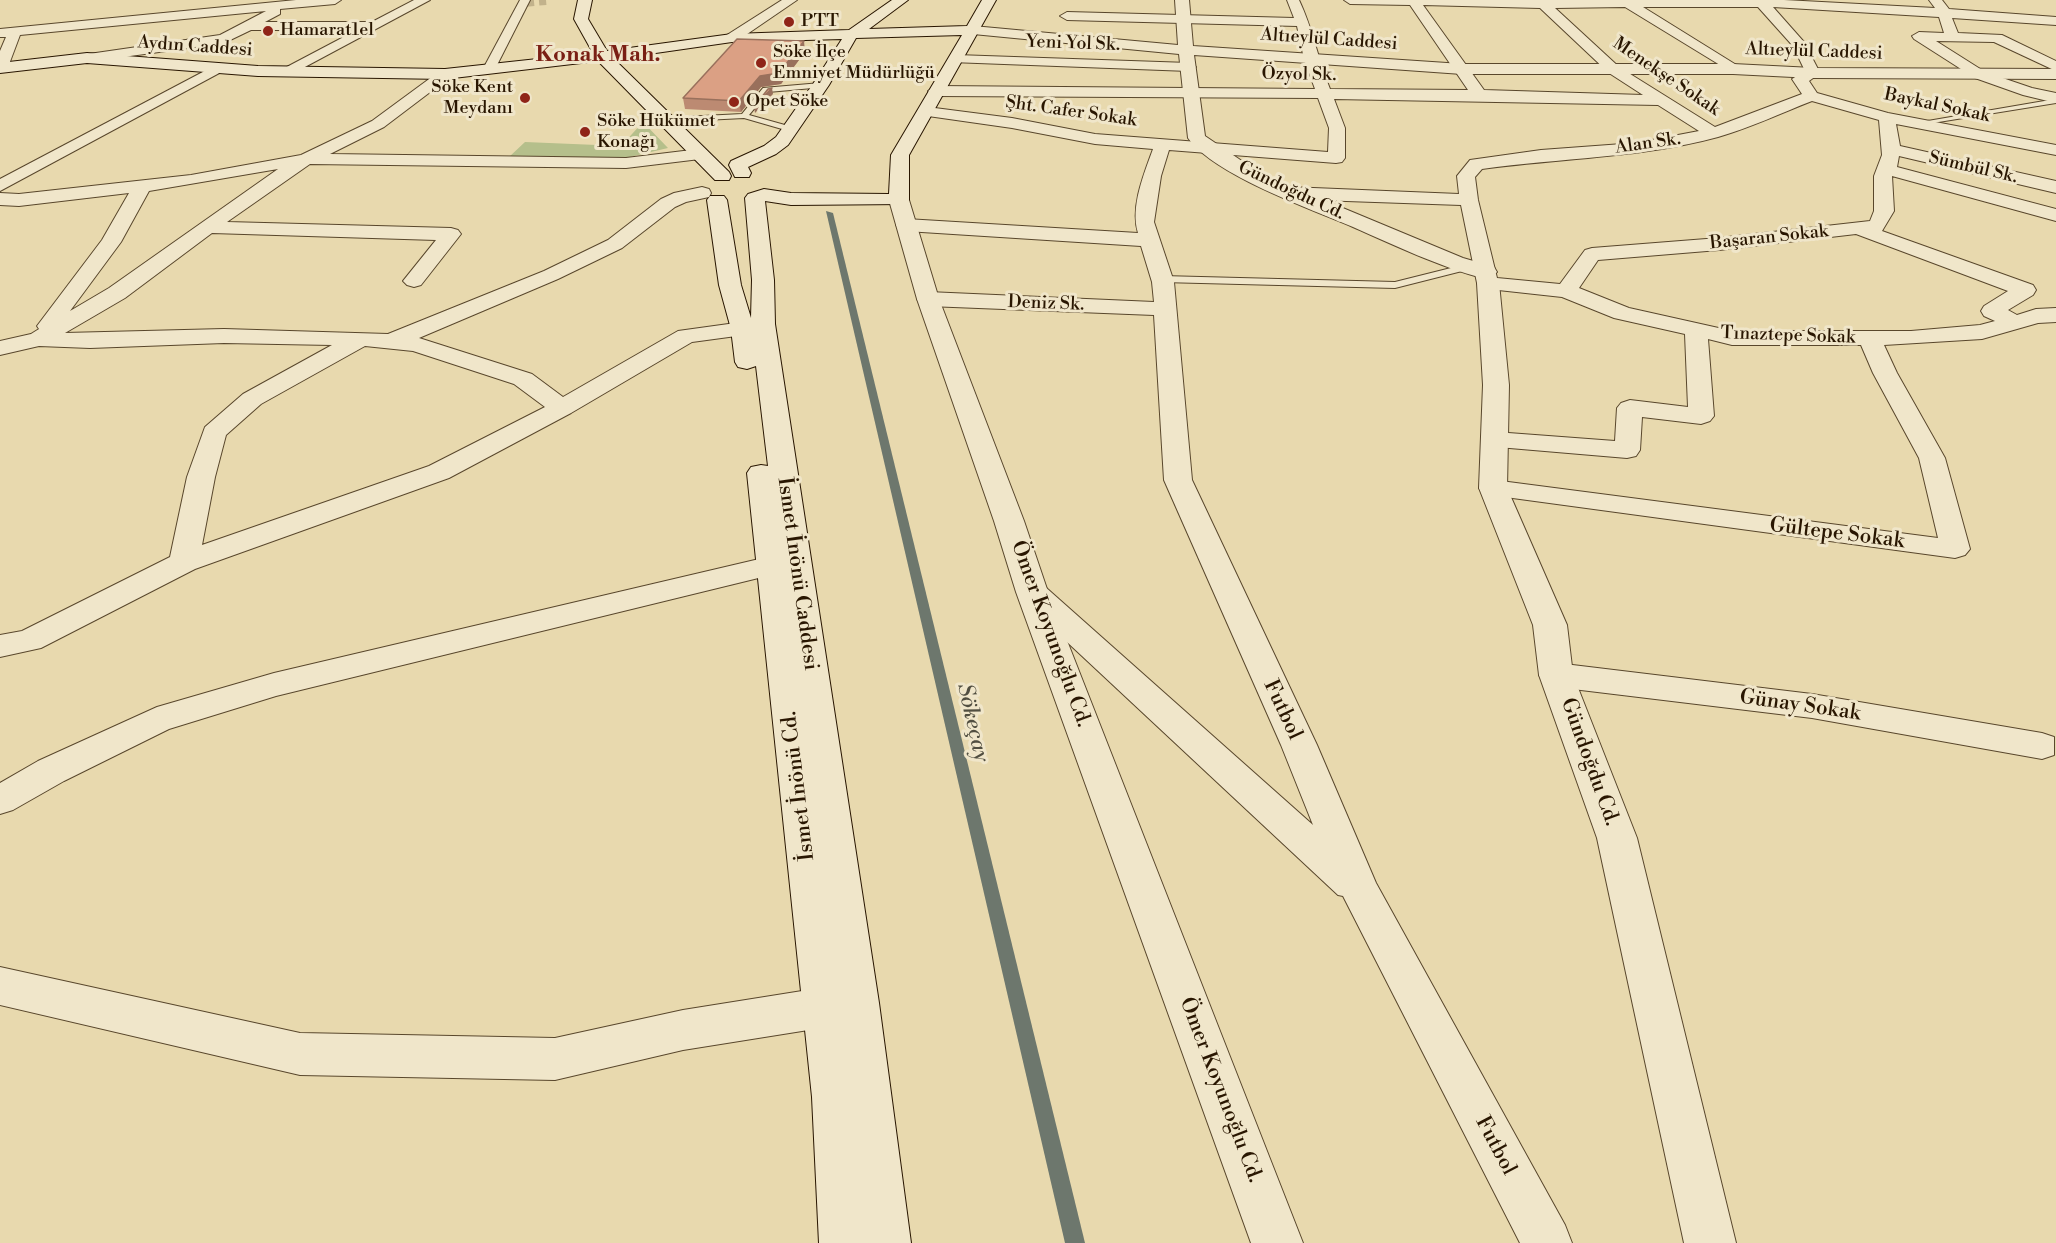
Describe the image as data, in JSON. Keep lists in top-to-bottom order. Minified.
{"streets":{"main road":["Altıeylül Caddesi","Aydın Caddesi","Gündoğdu Cd.","İsmet İnönü Caddesi","Ömer Koyunoğlu Cd.","İsmet İnönü Cd."],"street":["Yeni Yol Sk.","Özyol Sk.","Menekşe Sokak","Baykal Sokak","Şht. Cafer Sokak","Alan Sk.","Sümbül Sk.","Başaran Sokak","Deniz Sk.","Tınaztepe Sokak","Gültepe Sokak","Günay Sokak","Futbol"]},"crossings":[["Altıeylül Caddesi","Aydın Caddesi"],["Altıeylül Caddesi","Menekşe Sokak"],["Altıeylül Caddesi","Gündoğdu Cd."],["Altıeylül Caddesi","Ömer Koyunoğlu Cd."],["Yeni Yol Sk.","Gündoğdu Cd."],["Yeni Yol Sk.","Ömer Koyunoğlu Cd."],["Özyol Sk.","Menekşe Sokak"],["Özyol Sk.","Şht. Cafer Sokak"],["Özyol Sk.","Gündoğdu Cd."],["Özyol Sk.","Ömer Koyunoğlu Cd."],["Menekşe Sokak","Alan Sk."],["Baykal Sokak","Alan Sk."],["Baykal Sokak","Başaran Sokak"],["Şht. Cafer Sokak","Gündoğdu Cd."],["Şht. Cafer Sokak","Ömer Koyunoğlu Cd."],["Şht. Cafer Sokak","Futbol"],["Alan Sk.","Gündoğdu Cd."],["Alan Sk.","Tınaztepe Sokak"],["Sümbül Sk.","Başaran Sokak"],["Gündoğdu Cd.","Tınaztepe Sokak"],["Gündoğdu Cd.","Gültepe Sokak"],["Gündoğdu Cd.","Günay Sokak"],["Başaran Sokak","Tınaztepe Sokak"],["Deniz Sk.","Ömer Koyunoğlu Cd."],["Deniz Sk.","Futbol"],["Tınaztepe Sokak","Gültepe Sokak"],["İsmet İnönü Caddesi","İsmet İnönü Cd."]],"districts":["Konak Mah."],"water":["Sökeçay"],"places":["PTT","Hamarat1el","Söke İlçe Emniyet Müdürlüğü","Söke Kent Meydanı","Opet Söke","Söke Hükümet Konağı"]}
